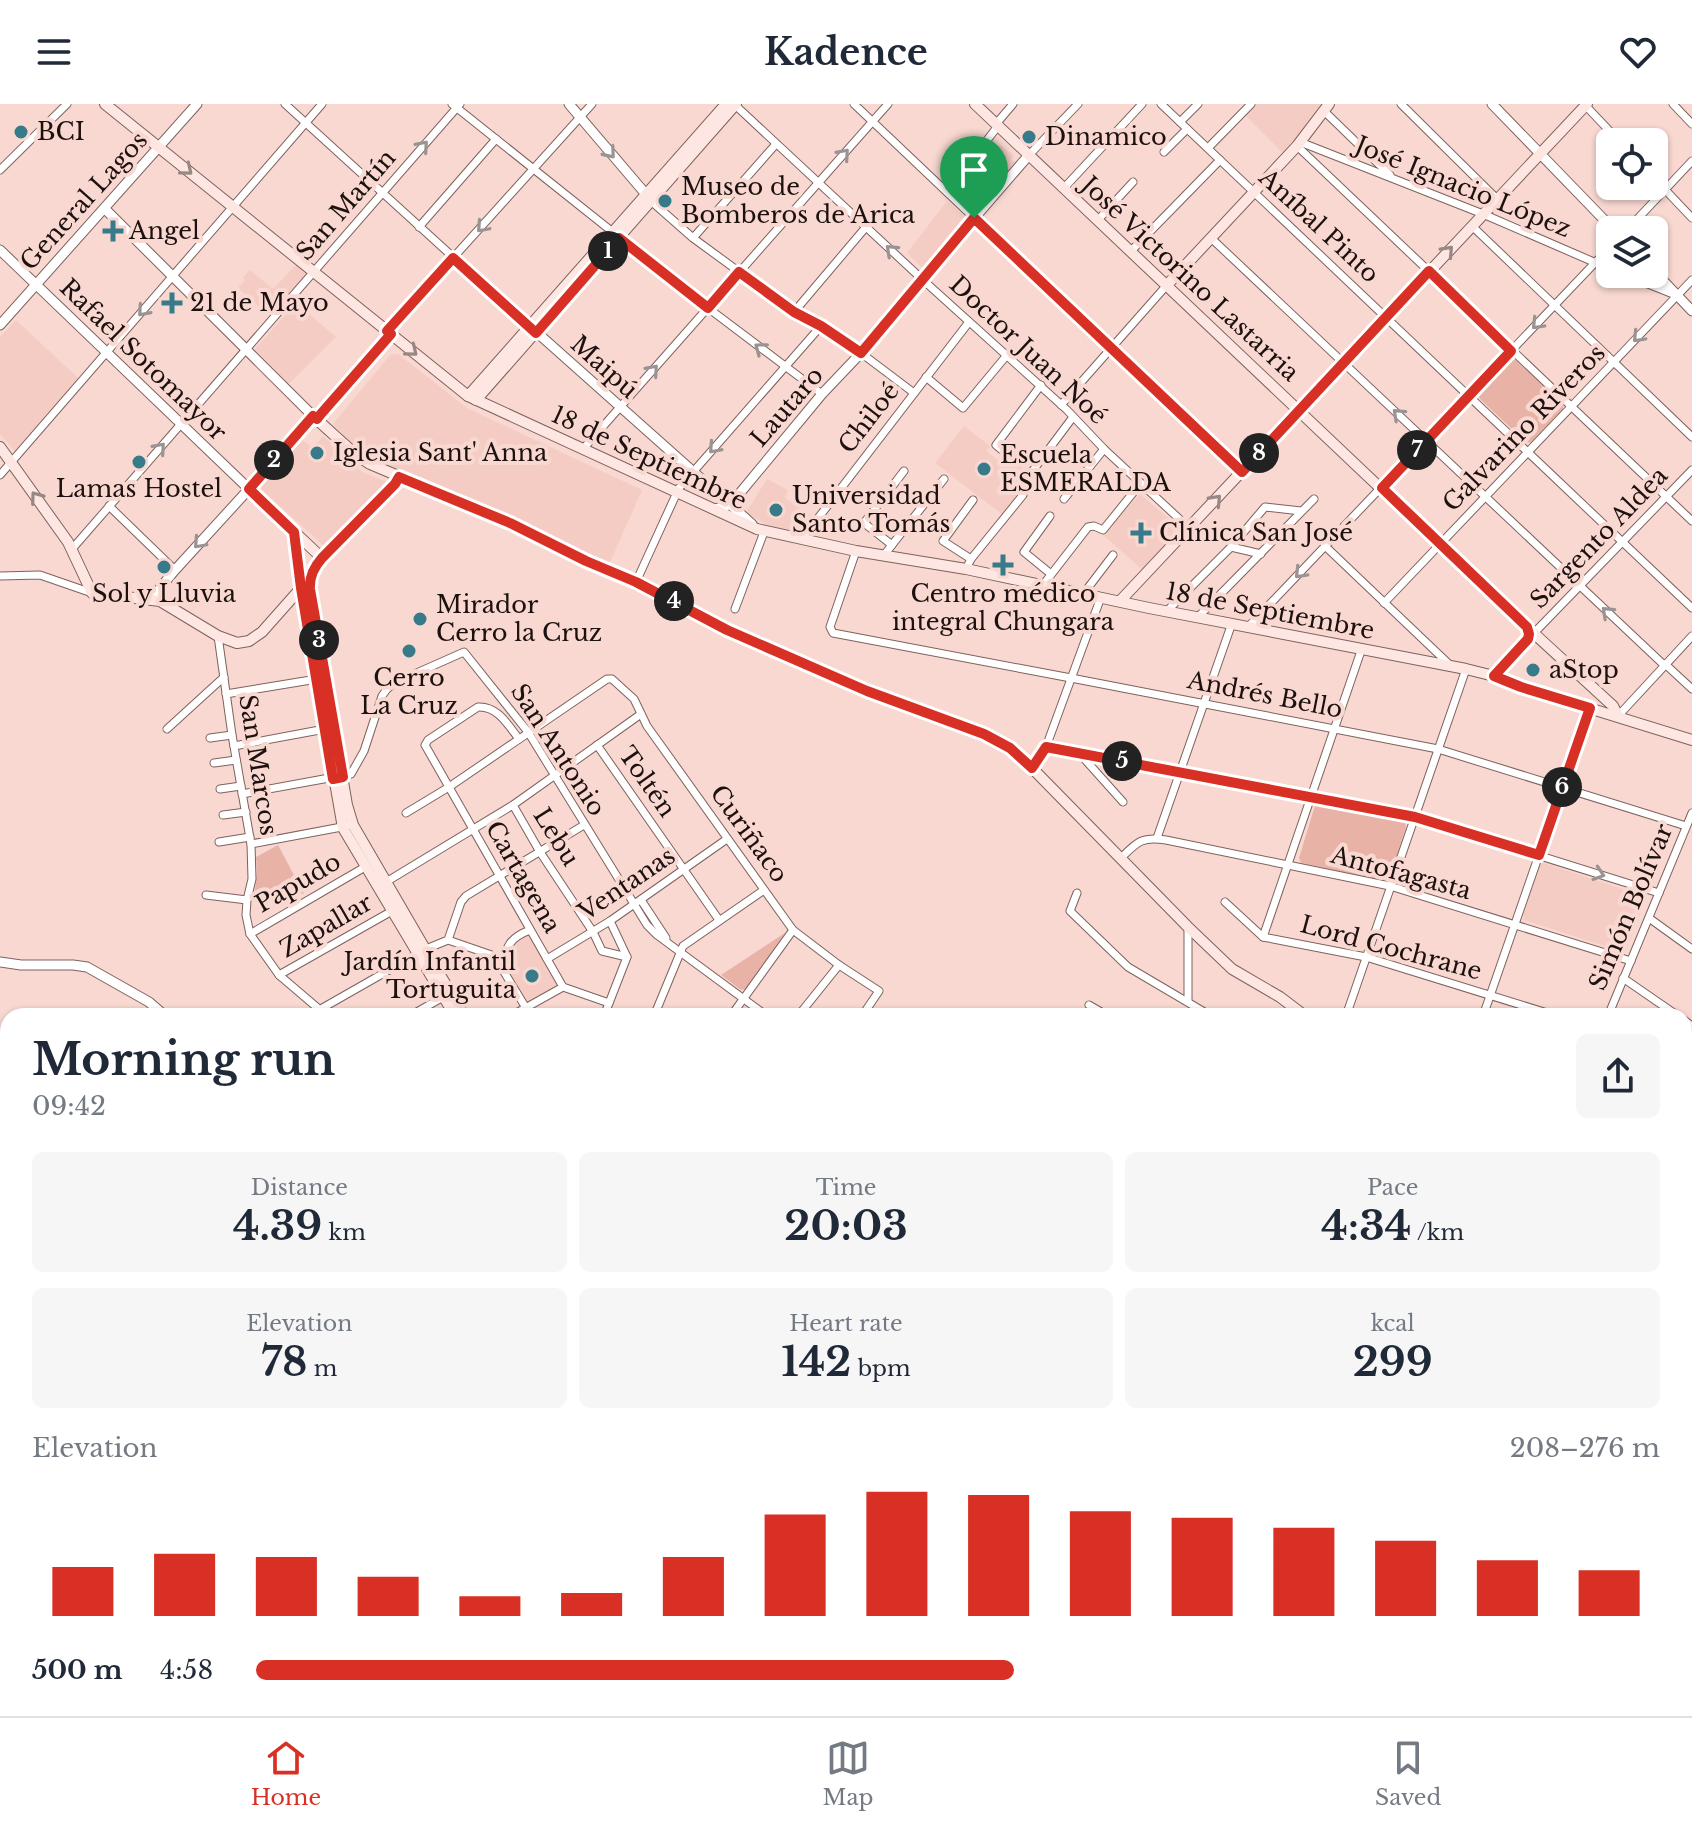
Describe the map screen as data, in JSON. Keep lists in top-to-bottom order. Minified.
{"streets":{"main road":["José Victorino Lastarria","Rafael Sotomayor","18 de Septiembre","Sargento Aldea"],"street":["José Ignacio López","General Lagos","San Martín","Aníbal Pinto","Doctor Juan Noé","Maipú","Lautaro","Chiloé","Galvarino Riveros","Andrés Bello","San Antonio","San Marcos","Toltén","Curiñaco","Lebu","Antofagasta","Cartagena","Papudo","Ventanas","Simón Bolívar","Zapallar","Lord Cochrane"]},"crossings":[["General Lagos","Rafael Sotomayor"],["General Lagos","18 de Septiembre"],["San Martín","Rafael Sotomayor"],["San Martín","Maipú"],["San Martín","18 de Septiembre"],["Aníbal Pinto","Galvarino Riveros"],["Aníbal Pinto","Sargento Aldea"],["José Victorino Lastarria","Lautaro"],["José Victorino Lastarria","Galvarino Riveros"],["José Victorino Lastarria","18 de Septiembre"],["José Victorino Lastarria","Sargento Aldea"],["Doctor Juan Noé","Lautaro"],["Doctor Juan Noé","Chiloé"],["Maipú","Lautaro"],["Maipú","18 de Septiembre"],["Chiloé","18 de Septiembre"],["18 de Septiembre","Sargento Aldea"],["18 de Septiembre","Andrés Bello"],["Andrés Bello","Simón Bolívar"],["San Antonio","Curiñaco"],["San Antonio","Cartagena"],["San Antonio","Ventanas"],["San Marcos","Papudo"],["Toltén","Ventanas"],["Curiñaco","Ventanas"],["Lebu","Ventanas"],["Antofagasta","Simón Bolívar"],["Cartagena","Ventanas"]],"places":{"other":["BCI","Dinamico","Museo de Bomberos de Arica","Iglesia Sant' Anna","Lamas Hostel","Escuela ESMERALDA","Universidad Santo Tomás","Sol y Lluvia","Mirador Cerro la Cruz","Cerro La Cruz","aStop","Jardín Infantil Tortuguita"],"health":["Angel","21 de Mayo","Clínica San José","Centro médico integral Chungara"]},"page":{"header":"Kadence","pins":["1","7","8","2","4","3","5","6"],"heading":["Morning run","09:42"],"stats":[["Distance","4.39 km"],["Time","20:03"],["Pace","4:34 /km"],["Elevation","78 m"],["Heart rate","142 bpm"],["kcal","299"]],"chart":["Elevation","208–276 m"],"list":[{"name":"500 m","note":"4:58"}],"tabs":["Home","Map","Saved"]}}
